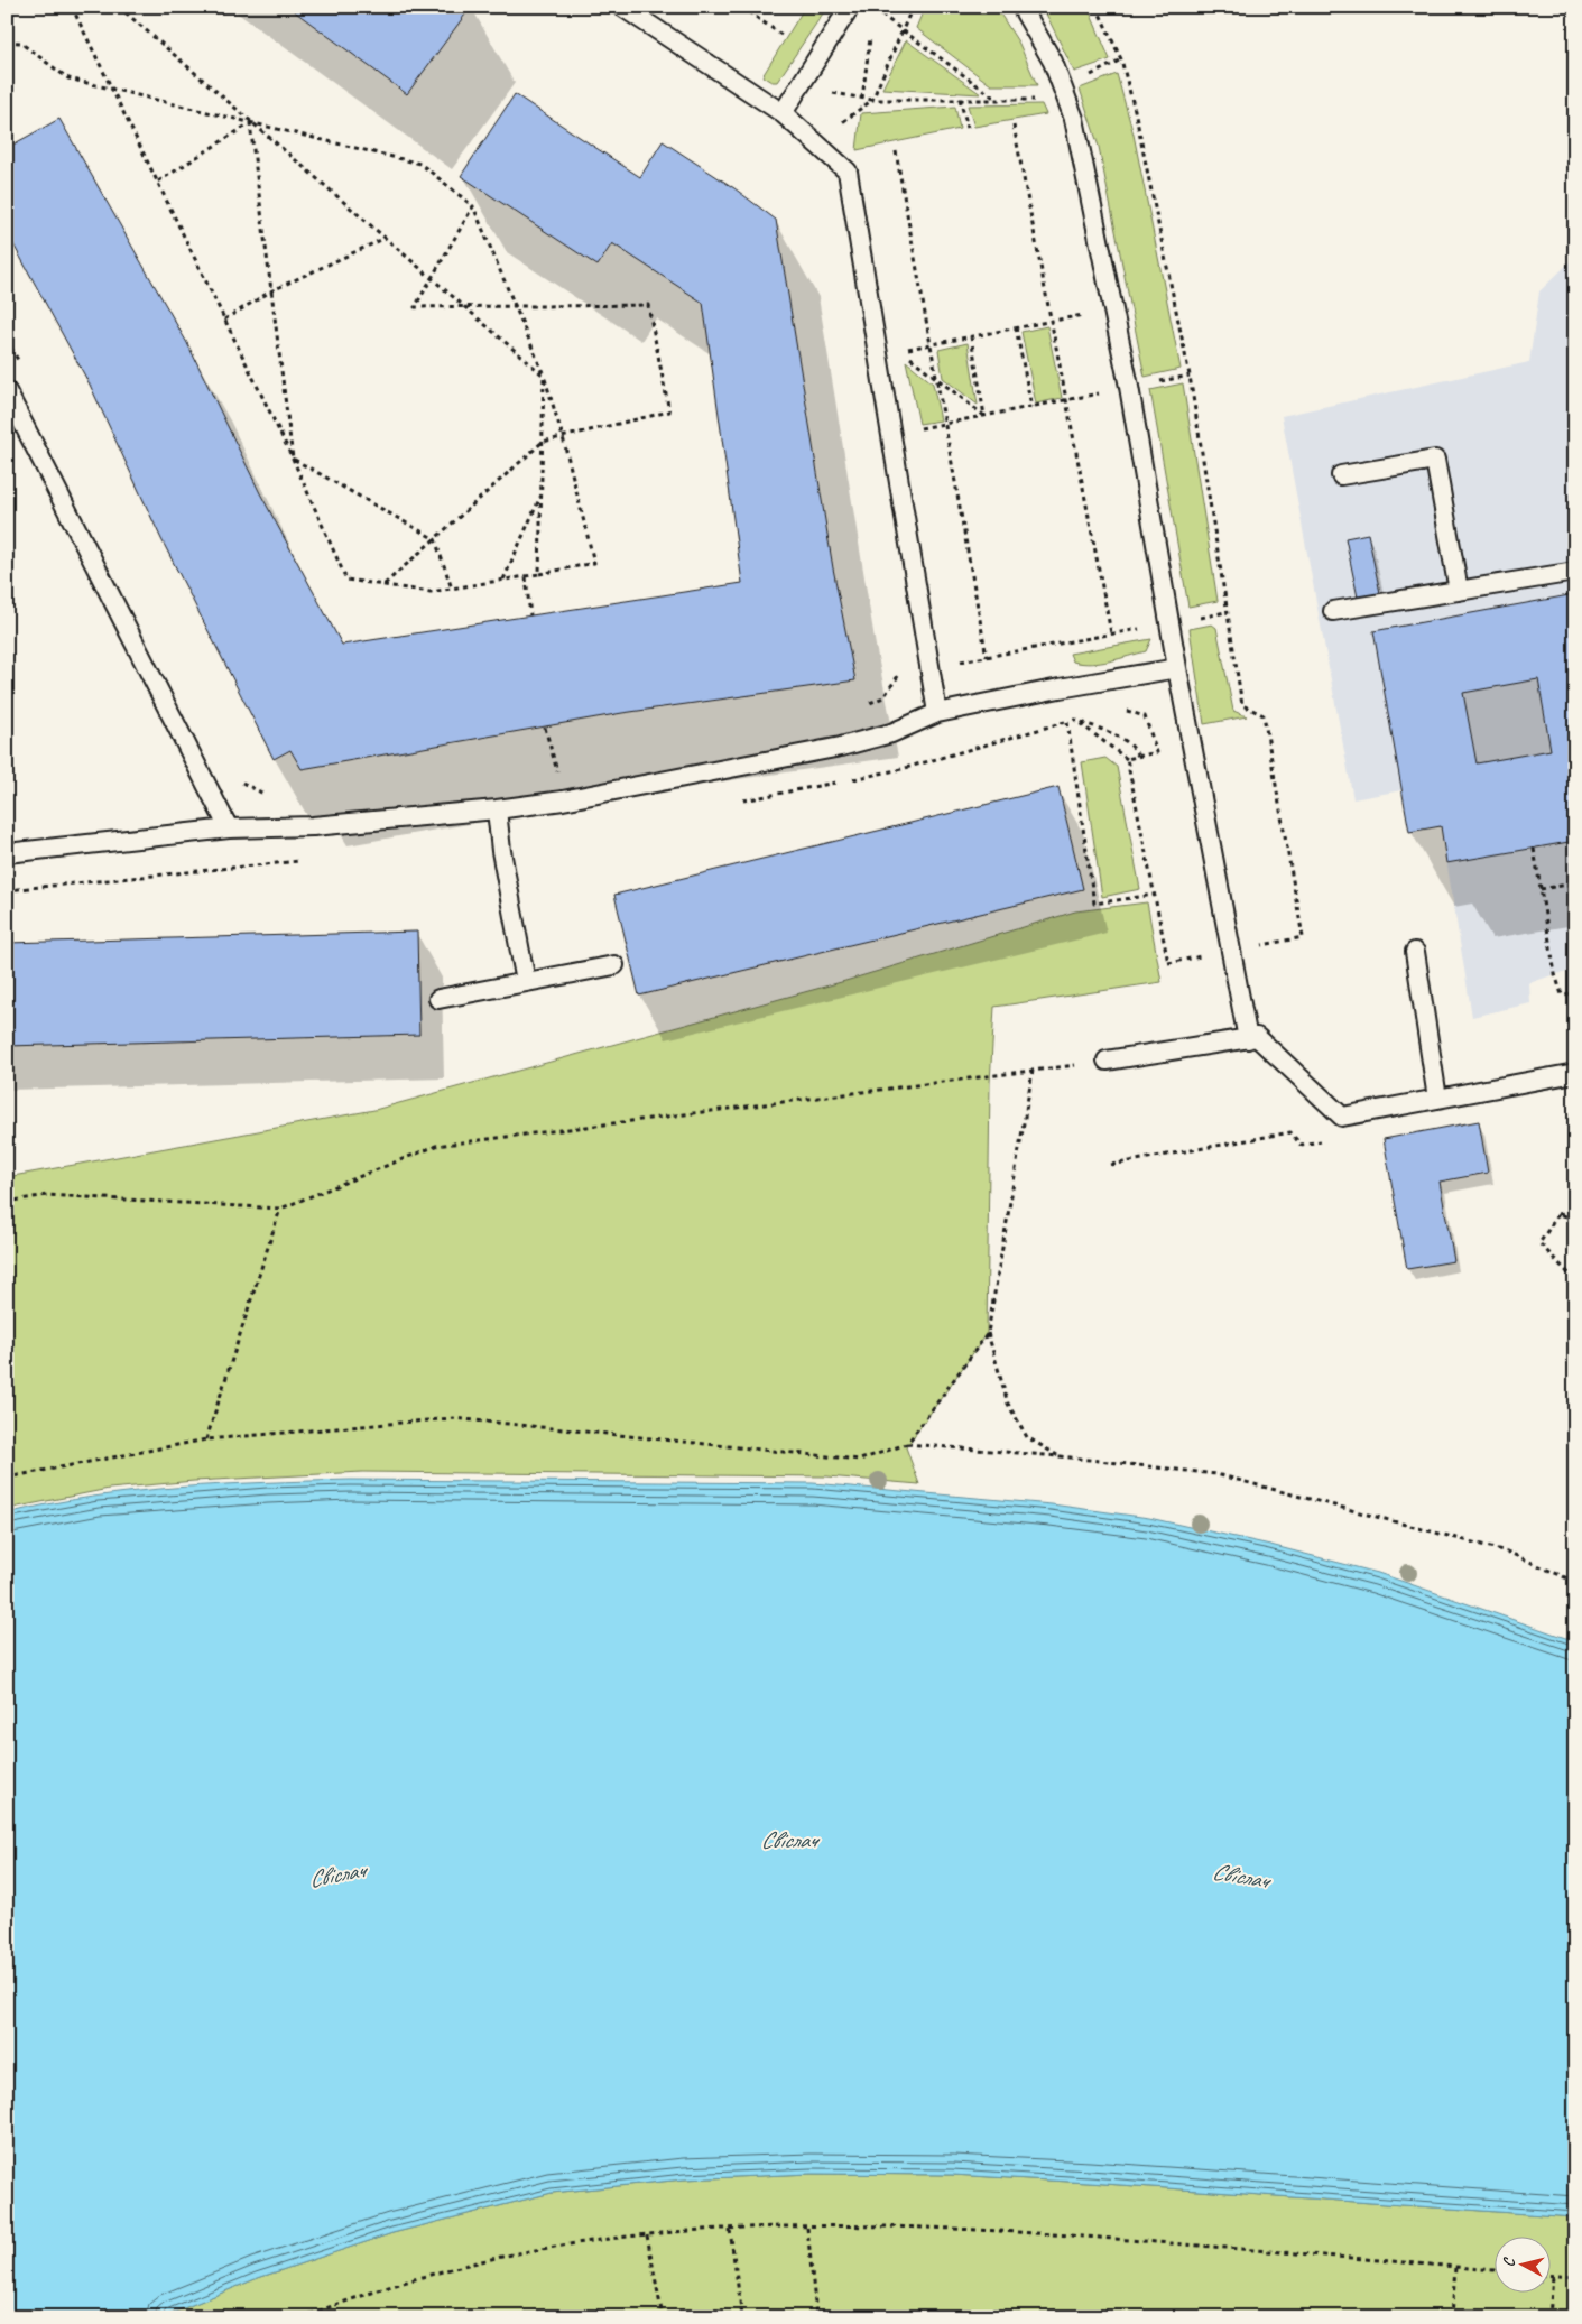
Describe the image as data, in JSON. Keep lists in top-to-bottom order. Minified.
{"water":["Свіслач"],"north":"left"}
